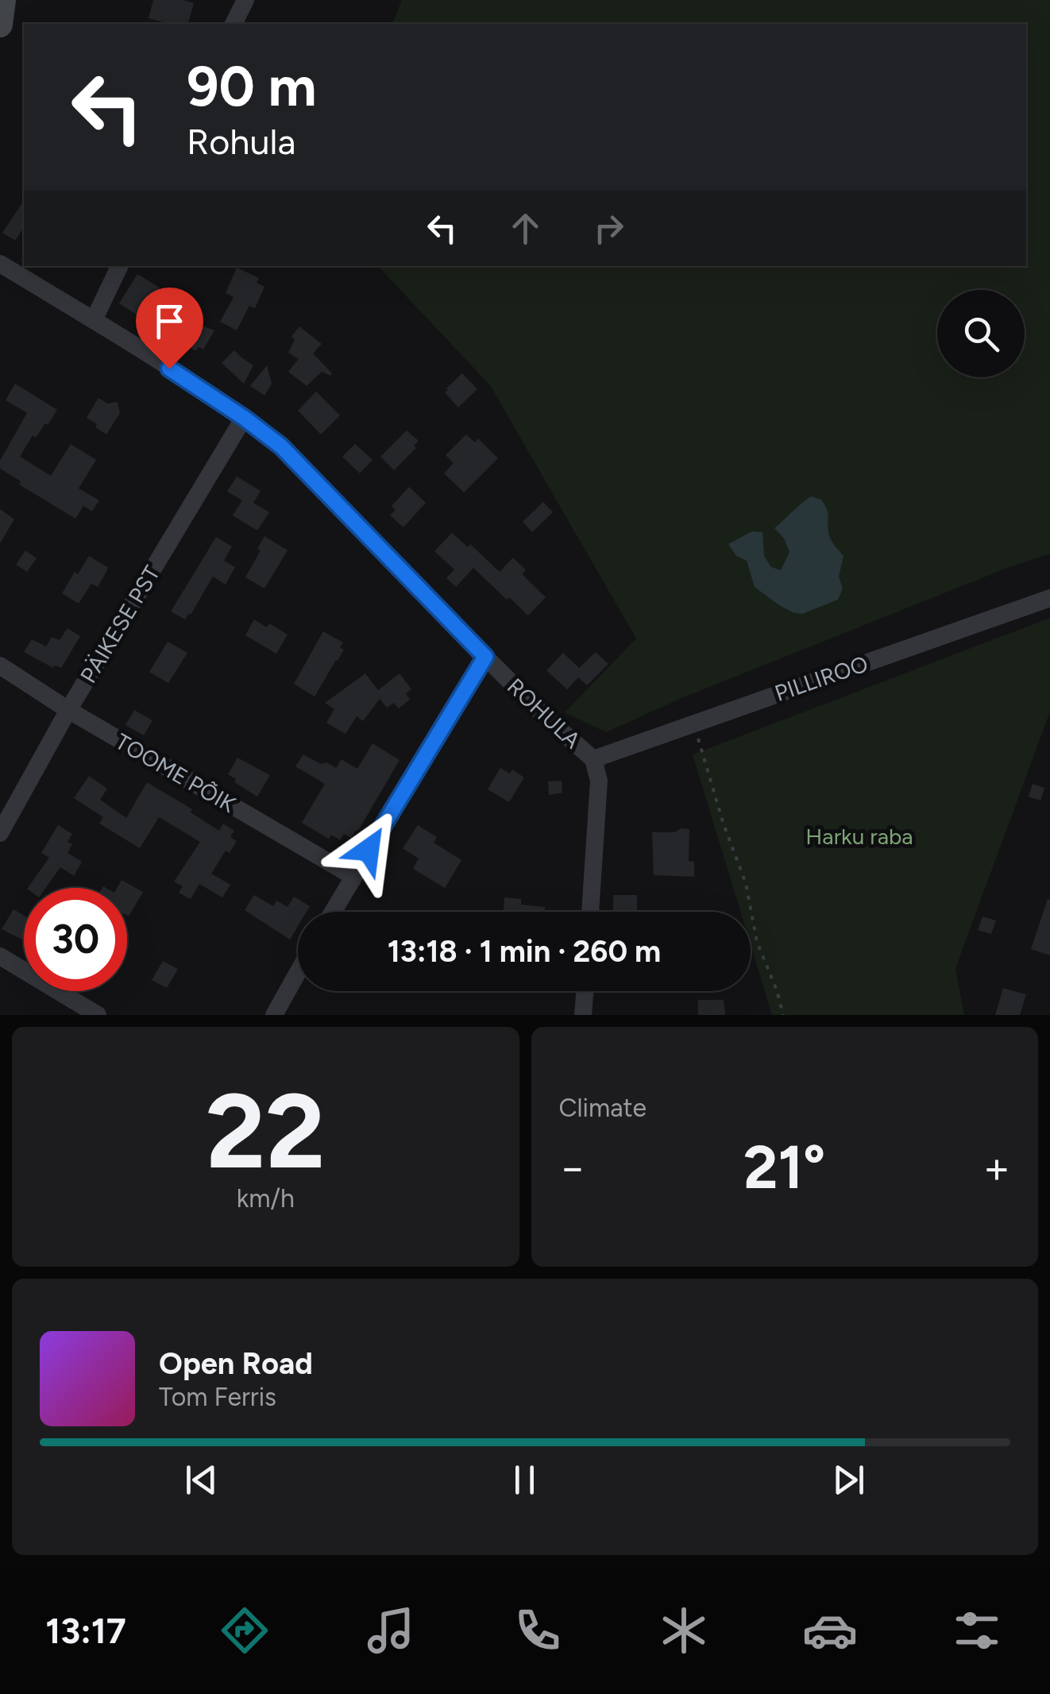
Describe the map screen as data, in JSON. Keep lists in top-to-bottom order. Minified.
{"streets":{"street":["PÄIKESE PST","PILLIROO","ROHULA","TOOME PÕIK"]},"crossings":[["PÄIKESE PST","ROHULA"],["PÄIKESE PST","TOOME PÕIK"],["PILLIROO","ROHULA"]],"parks":["Harku raba"],"page":{"turn":["90 m","Rohula"],"limit":"30","trip":"13:18 · 1 min · 260 m","tile":[["22","km/h"],"Climate"],"heat":["−","21°","+"],"song":["Open Road","Tom Ferris"],"tabs":"13:17"}}
